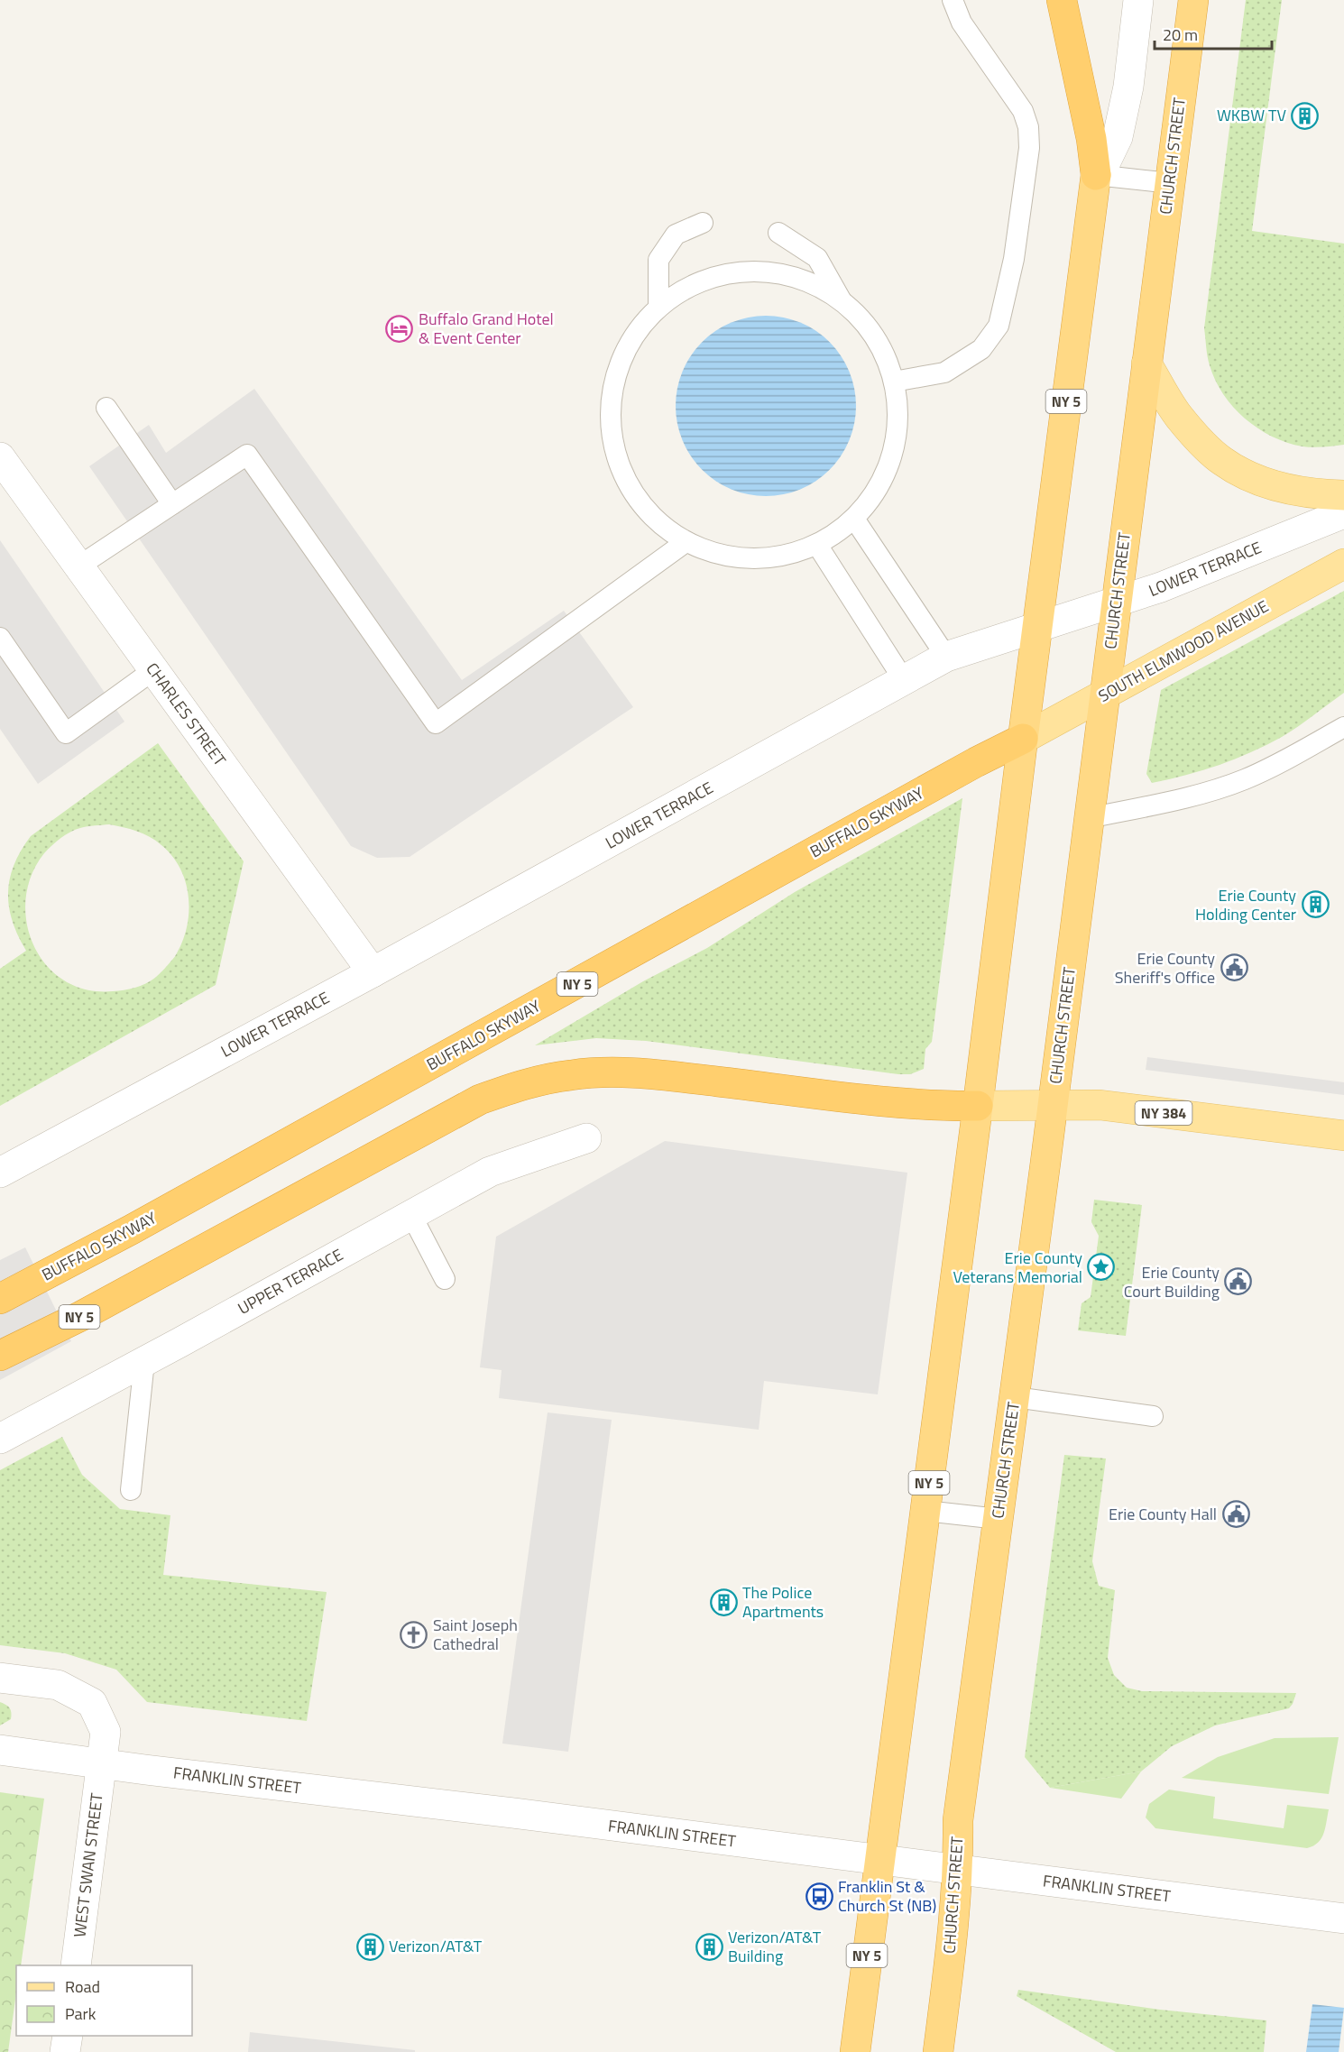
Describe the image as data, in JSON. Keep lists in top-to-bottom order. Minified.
{"streets":{"highway":["CHURCH STREET","NY 5","BUFFALO SKYWAY"],"main road":["SOUTH ELMWOOD AVENUE","NY 384"],"street":["LOWER TERRACE","CHARLES STREET","UPPER TERRACE","FRANKLIN STREET","WEST SWAN STREET"]},"crossings":[["CHURCH STREET","LOWER TERRACE"],["CHURCH STREET","SOUTH ELMWOOD AVENUE"],["CHURCH STREET","NY 384"],["CHURCH STREET","FRANKLIN STREET"],["NY 5","LOWER TERRACE"],["NY 5","SOUTH ELMWOOD AVENUE"],["NY 5","BUFFALO SKYWAY"],["NY 5","NY 384"],["NY 5","FRANKLIN STREET"],["LOWER TERRACE","CHARLES STREET"],["SOUTH ELMWOOD AVENUE","BUFFALO SKYWAY"],["FRANKLIN STREET","WEST SWAN STREET"]],"places":{"building":["WKBW TV","Erie County Holding Center","The Police Apartments","Verizon/AT&T","Verizon/AT&T Building"],"hotel":["Buffalo Grand Hotel & Event Center"],"public building":["Erie County Sheriff's Office","Erie County Court Building","Erie County Hall"],"place":["Erie County Veterans Memorial"],"church":["Saint Joseph Cathedral"],"bus stop":["Franklin St & Church St (NB)"]},"legend":["Road","Park"],"scale_bar":"20 m"}
